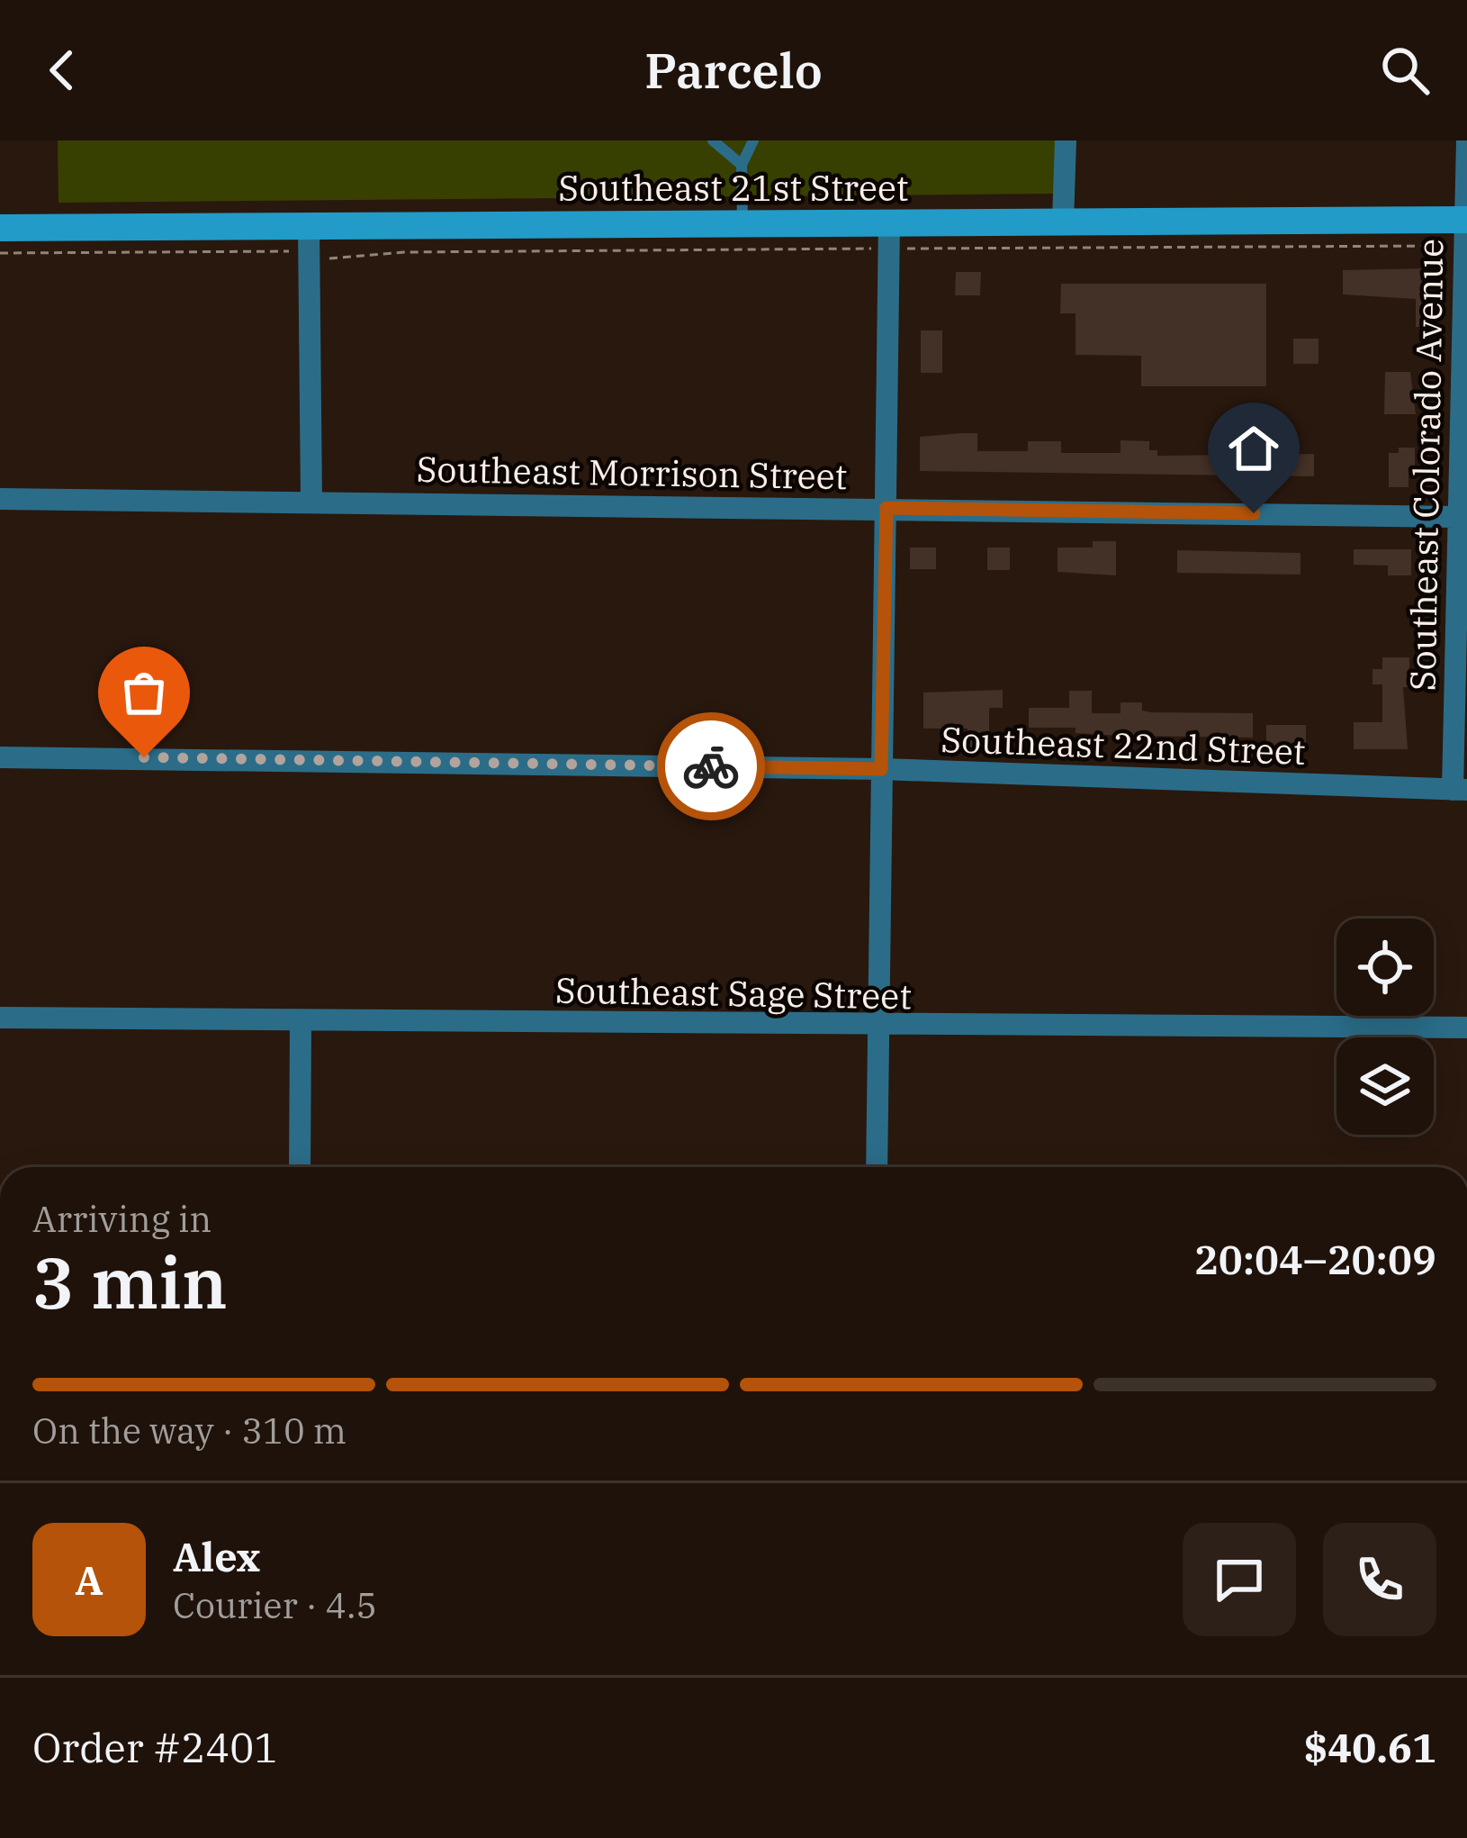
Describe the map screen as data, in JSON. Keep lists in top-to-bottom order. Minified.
{"streets":{"main road":["Southeast 21st Street"],"street":["Southeast Colorado Avenue","Southeast Morrison Street","Southeast 22nd Street","Southeast Sage Street"]},"crossings":[["Southeast 21st Street","Southeast Colorado Avenue"],["Southeast Colorado Avenue","Southeast Morrison Street"],["Southeast Colorado Avenue","Southeast 22nd Street"]],"page":{"header":"Parcelo","heading":["3 min","Arriving in","20:04–20:09"],"panel":["Alex","Courier · 4.5","Order #2401","$40.61"],"bar":"On the way · 310 m","round":"A"}}
